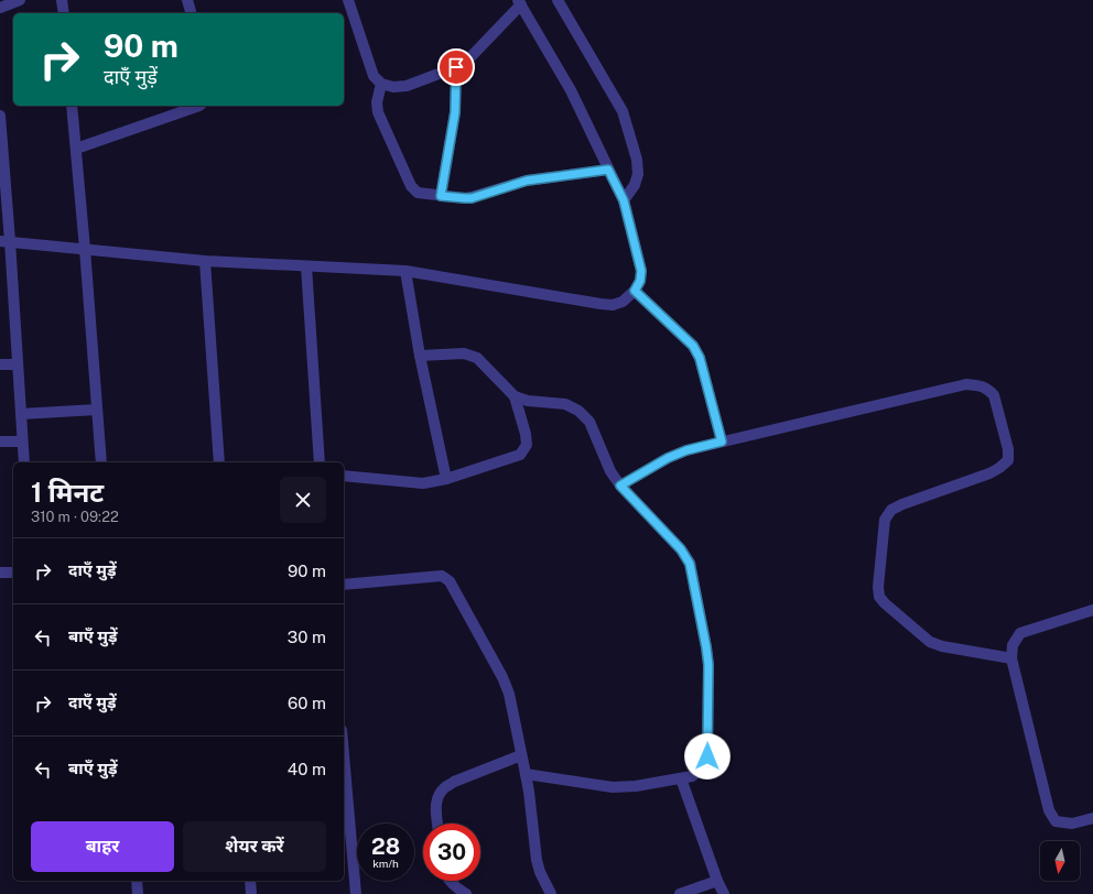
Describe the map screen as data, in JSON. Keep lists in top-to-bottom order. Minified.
{"north":"bottom","page":{"turn":["90 m","दाएँ मुड़ें"],"heading":["1 मिनट","310 m · 09:22"],"list":[{"name":"दाएँ मुड़ें","value":"90 m"},{"name":"बाएँ मुड़ें","value":"30 m"},{"name":"दाएँ मुड़ें","value":"60 m"},{"name":"बाएँ मुड़ें","value":"40 m"}],"buttons":["बाहर","शेयर करें"],"speed":"28 km/h","limit":"30"}}
